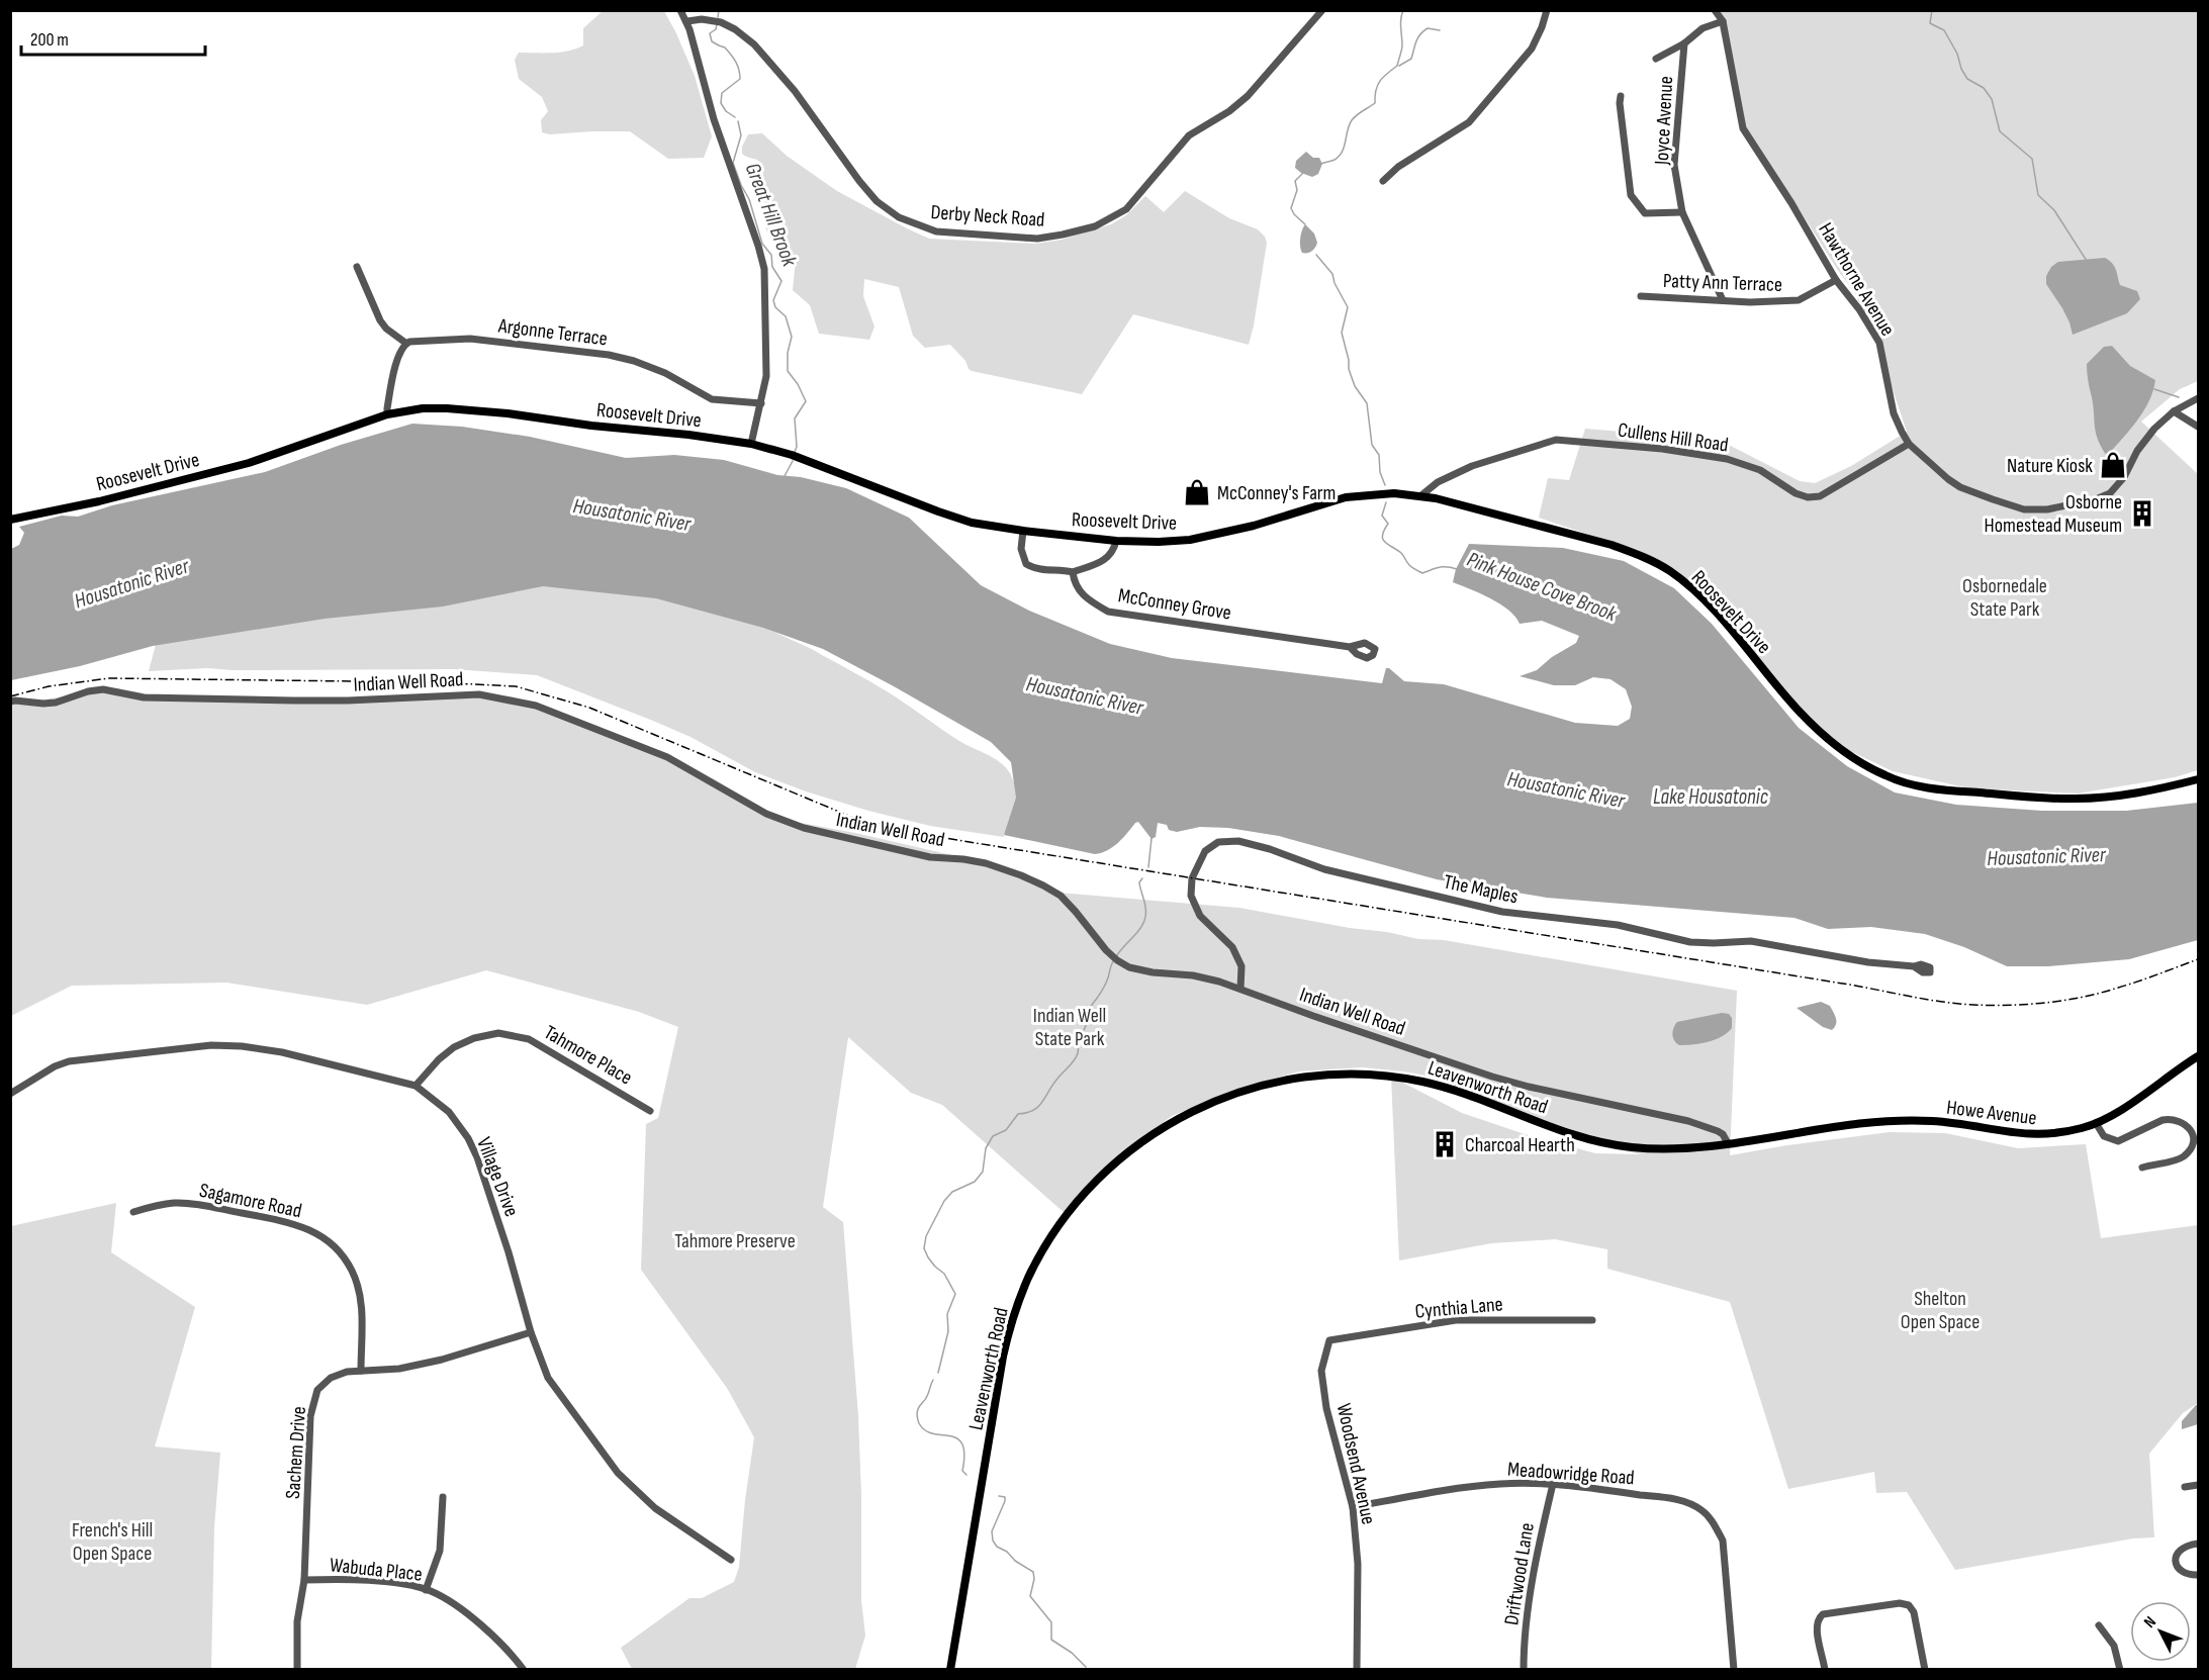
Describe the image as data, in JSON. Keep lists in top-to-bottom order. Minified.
{"streets":{"main road":["Roosevelt Drive","Leavenworth Road","Howe Avenue"],"street":["Joyce Avenue","Derby Neck Road","Hawthorne Avenue","Patty Ann Terrace","Argonne Terrace","Cullens Hill Road","McConney Grove","Indian Well Road","The Maples","Tahmore Place","Village Drive","Sagamore Road","Cynthia Lane","Sachem Drive","Woodsend Avenue","Meadowridge Road","Wabuda Place","Driftwood Lane"]},"crossings":[["Joyce Avenue","Patty Ann Terrace"],["Hawthorne Avenue","Patty Ann Terrace"],["Hawthorne Avenue","Cullens Hill Road"],["Roosevelt Drive","Cullens Hill Road"],["Roosevelt Drive","McConney Grove"],["Indian Well Road","The Maples"],["Indian Well Road","Leavenworth Road"],["Tahmore Place","Village Drive"],["Leavenworth Road","Howe Avenue"],["Village Drive","Sachem Drive"],["Sagamore Road","Sachem Drive"],["Cynthia Lane","Woodsend Avenue"],["Sachem Drive","Wabuda Place"],["Woodsend Avenue","Meadowridge Road"],["Meadowridge Road","Driftwood Lane"]],"water":["Great Hill Brook","Housatonic River","Pink House Cove Brook","Lake Housatonic"],"parks":["Osbornedale State Park","Indian Well State Park","Tahmore Preserve","Shelton Open Space","French's Hill Open Space"],"places":{"shop":["Nature Kiosk","McConney's Farm"],"building":["Osborne Homestead Museum","Charcoal Hearth"]},"scale_bar":"200 m","north":"top left"}
